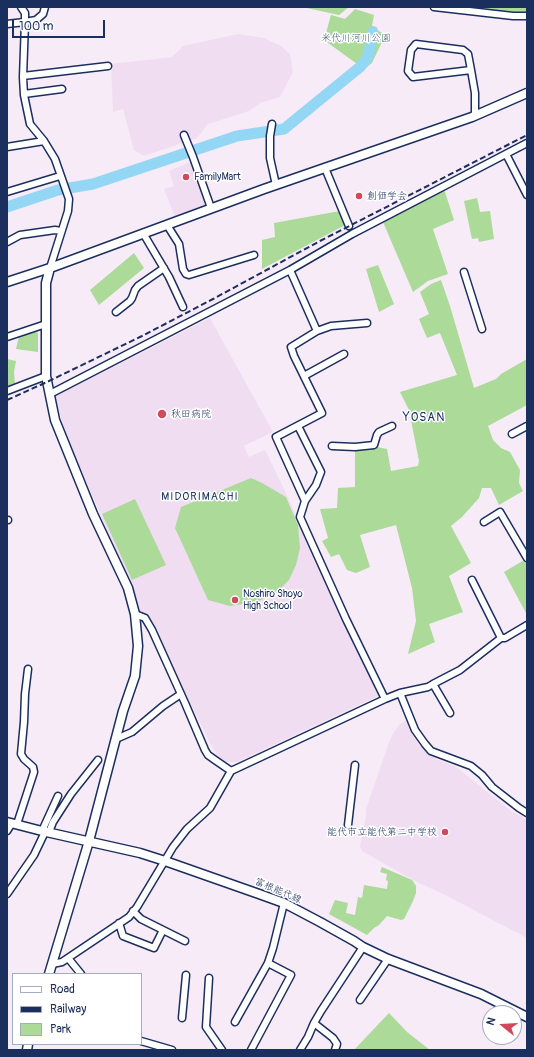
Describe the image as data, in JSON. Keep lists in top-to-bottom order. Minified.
{"streets":{"street":["富根能代線"]},"districts":["YOSAN","MIDORIMACHI"],"parks":["米代川河川公園"],"places":["FamilyMart","創価学会","秋田病院","Noshiro Shoyo High School","能代市立能代第二中学校"],"legend":["Road","Railway","Park"],"scale_bar":"100 m","north":"left"}
